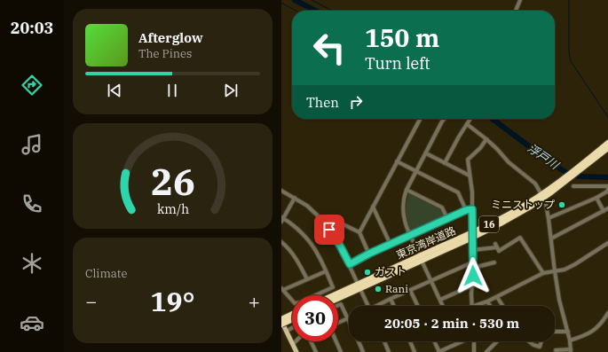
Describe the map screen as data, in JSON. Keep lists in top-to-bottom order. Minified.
{"streets":{"highway":["16","東京湾岸道路"]},"water":["浮戸川"],"places":["ミニストップ","ガスト","Rani"],"page":{"tabs":"20:03","turn":["150 m","Turn left"],"song":["Afterglow","The Pines"],"then":"Then","tile":"Climate","heat":["−","19°","+"],"limit":"30","trip":"20:05 · 2 min · 530 m","gauge":["26","km/h"]}}
